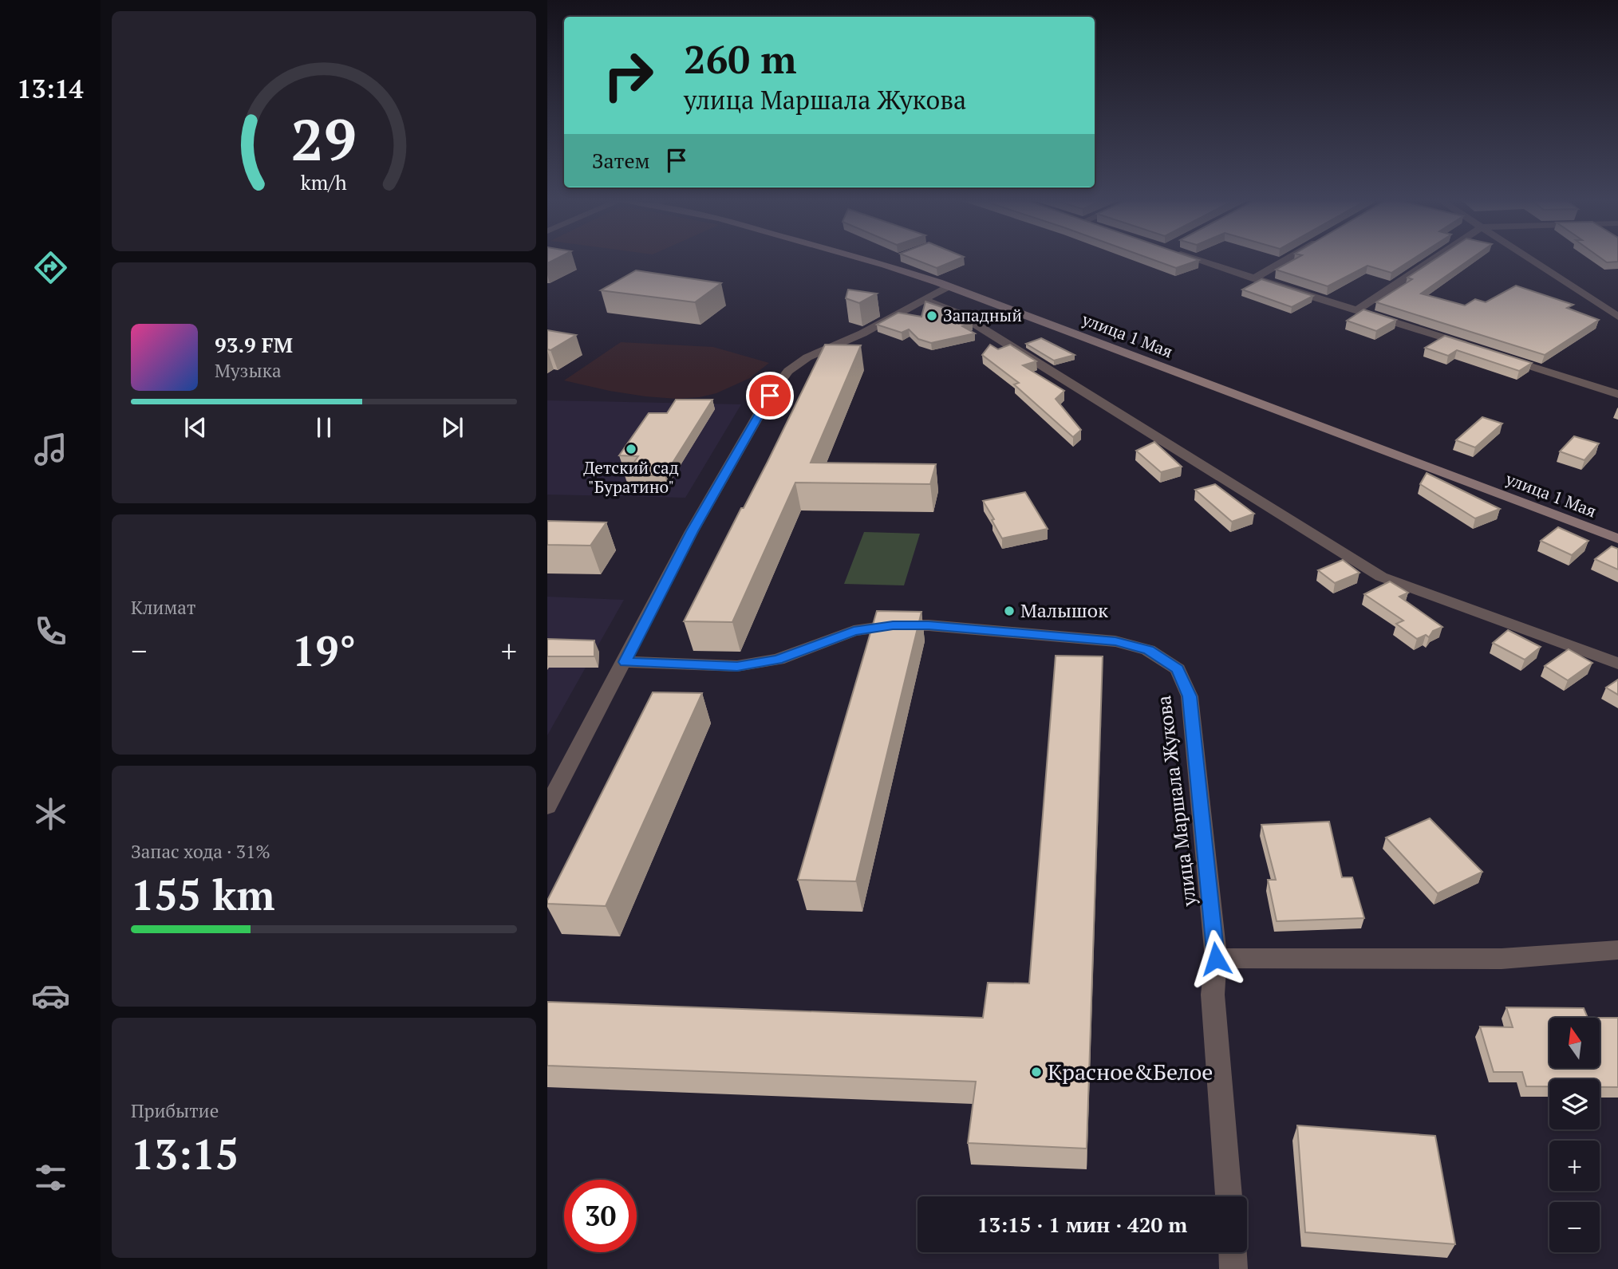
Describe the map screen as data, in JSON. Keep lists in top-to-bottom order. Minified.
{"streets":{"main road":["улица 1 Мая"],"street":["улица Маршала Жукова"]},"places":["Западный","Детский сад \"Буратино\"","Малышок","Красное&Белое"],"north":"top","page":{"tabs":"13:14","turn":["260 m","улица Маршала Жукова"],"then":"Затем","song":["93.9 FM","Музыка"],"tile":["Климат",["Запас хода · 31%","155 km"],["Прибытие","13:15"]],"heat":["−","19°","+"],"map_buttons":["+","−"],"limit":"30","trip":"13:15 · 1 мин · 420 m","gauge":["29","km/h"]}}
